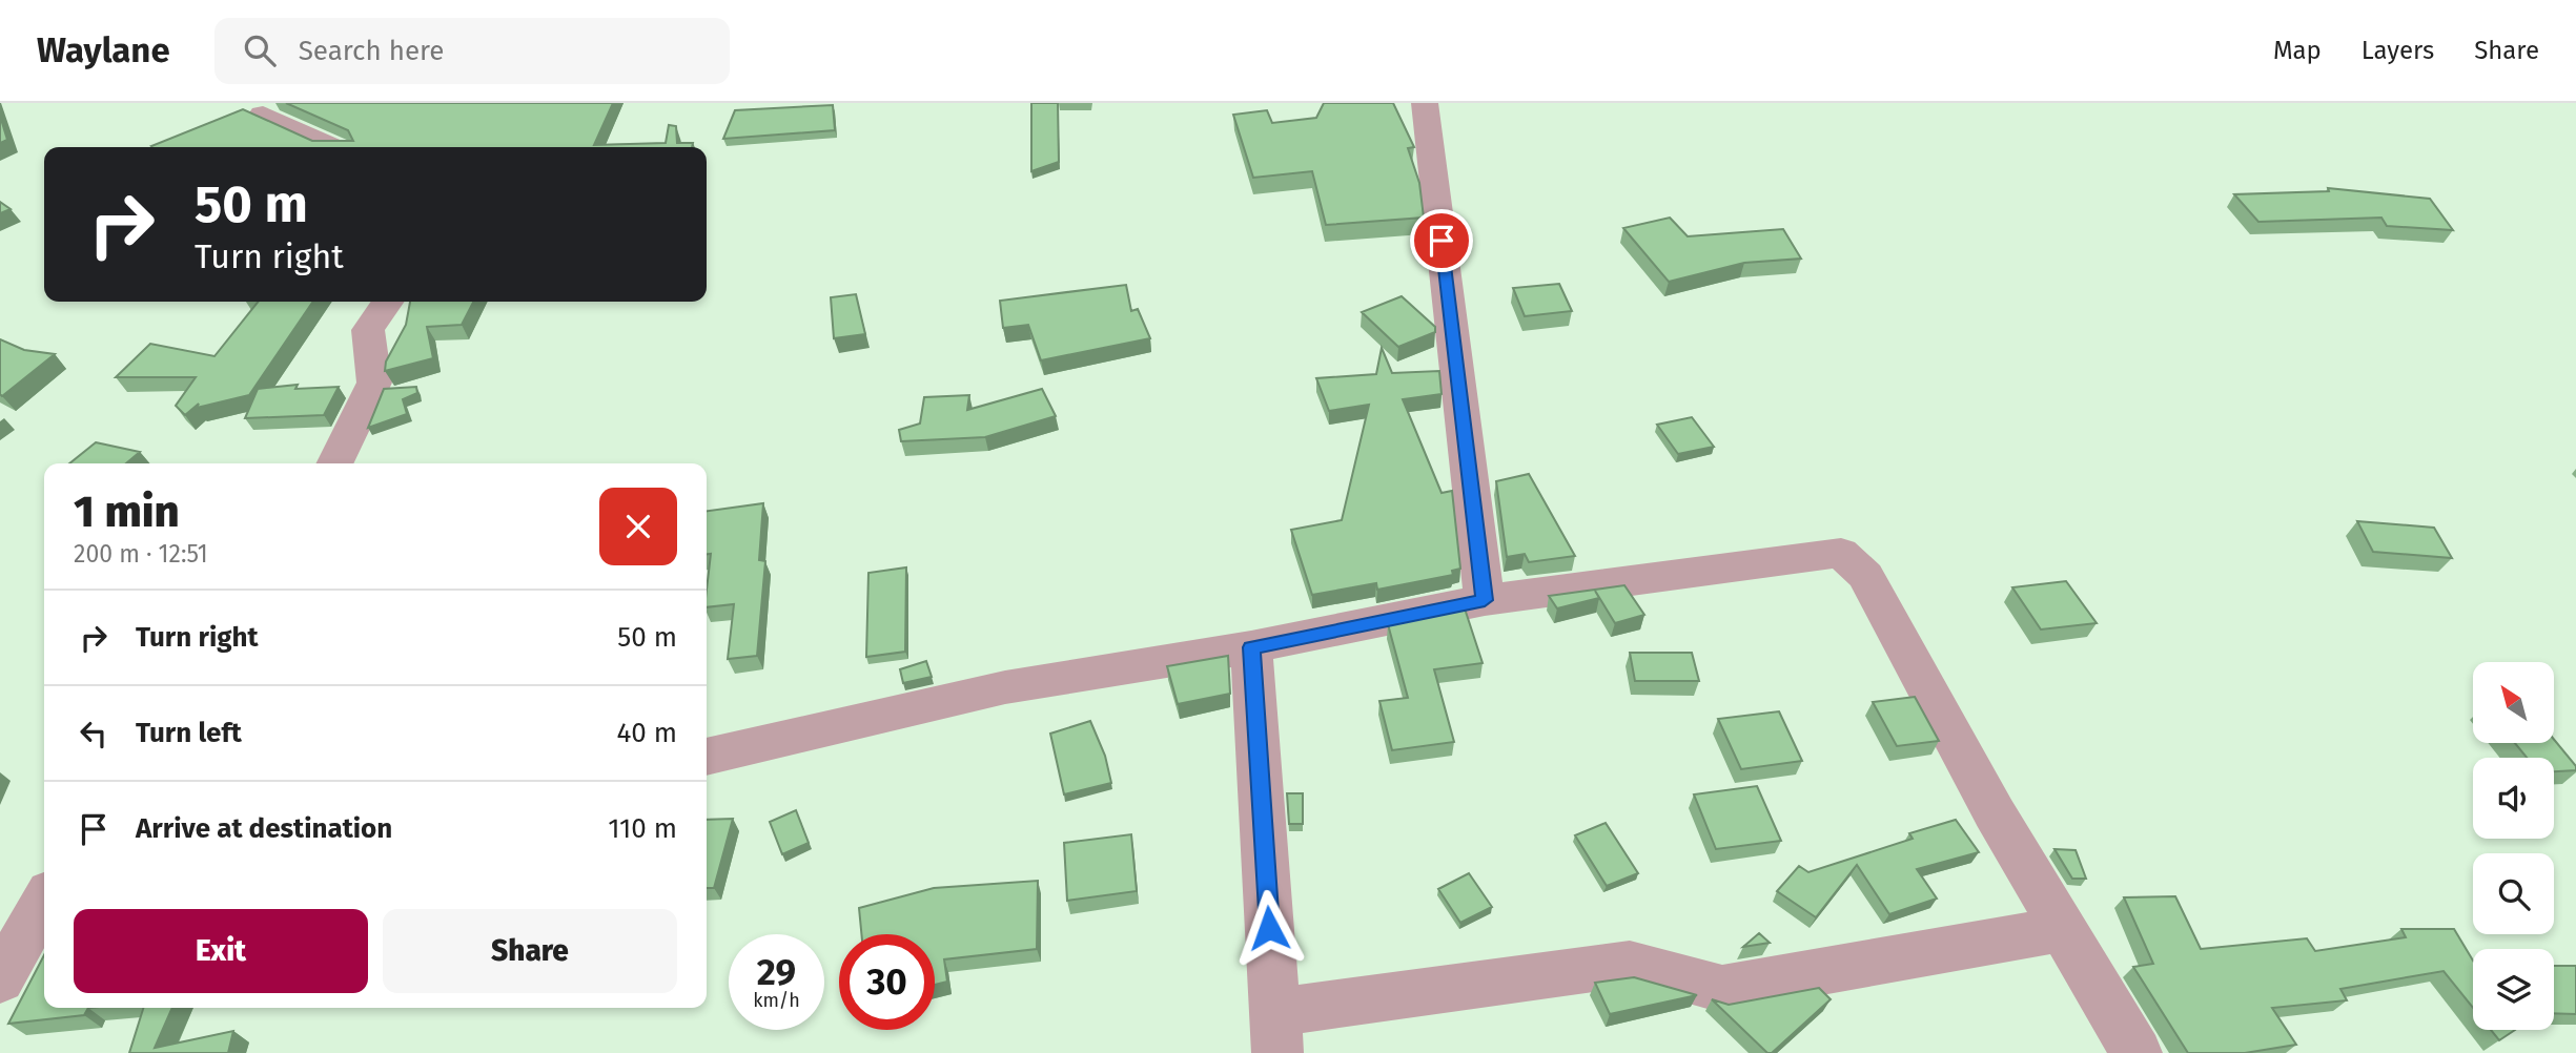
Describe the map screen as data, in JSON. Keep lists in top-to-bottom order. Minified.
{"north":"top left","page":{"header":"Waylane","search":"Search here","nav":["Map","Layers","Share"],"turn":["50 m","Turn right"],"heading":["1 min","200 m · 12:51"],"list":[{"name":"Turn right","value":"50 m"},{"name":"Turn left","value":"40 m"},{"name":"Arrive at destination","value":"110 m"}],"buttons":["Exit","Share"],"speed":"29 km/h","limit":"30"}}
